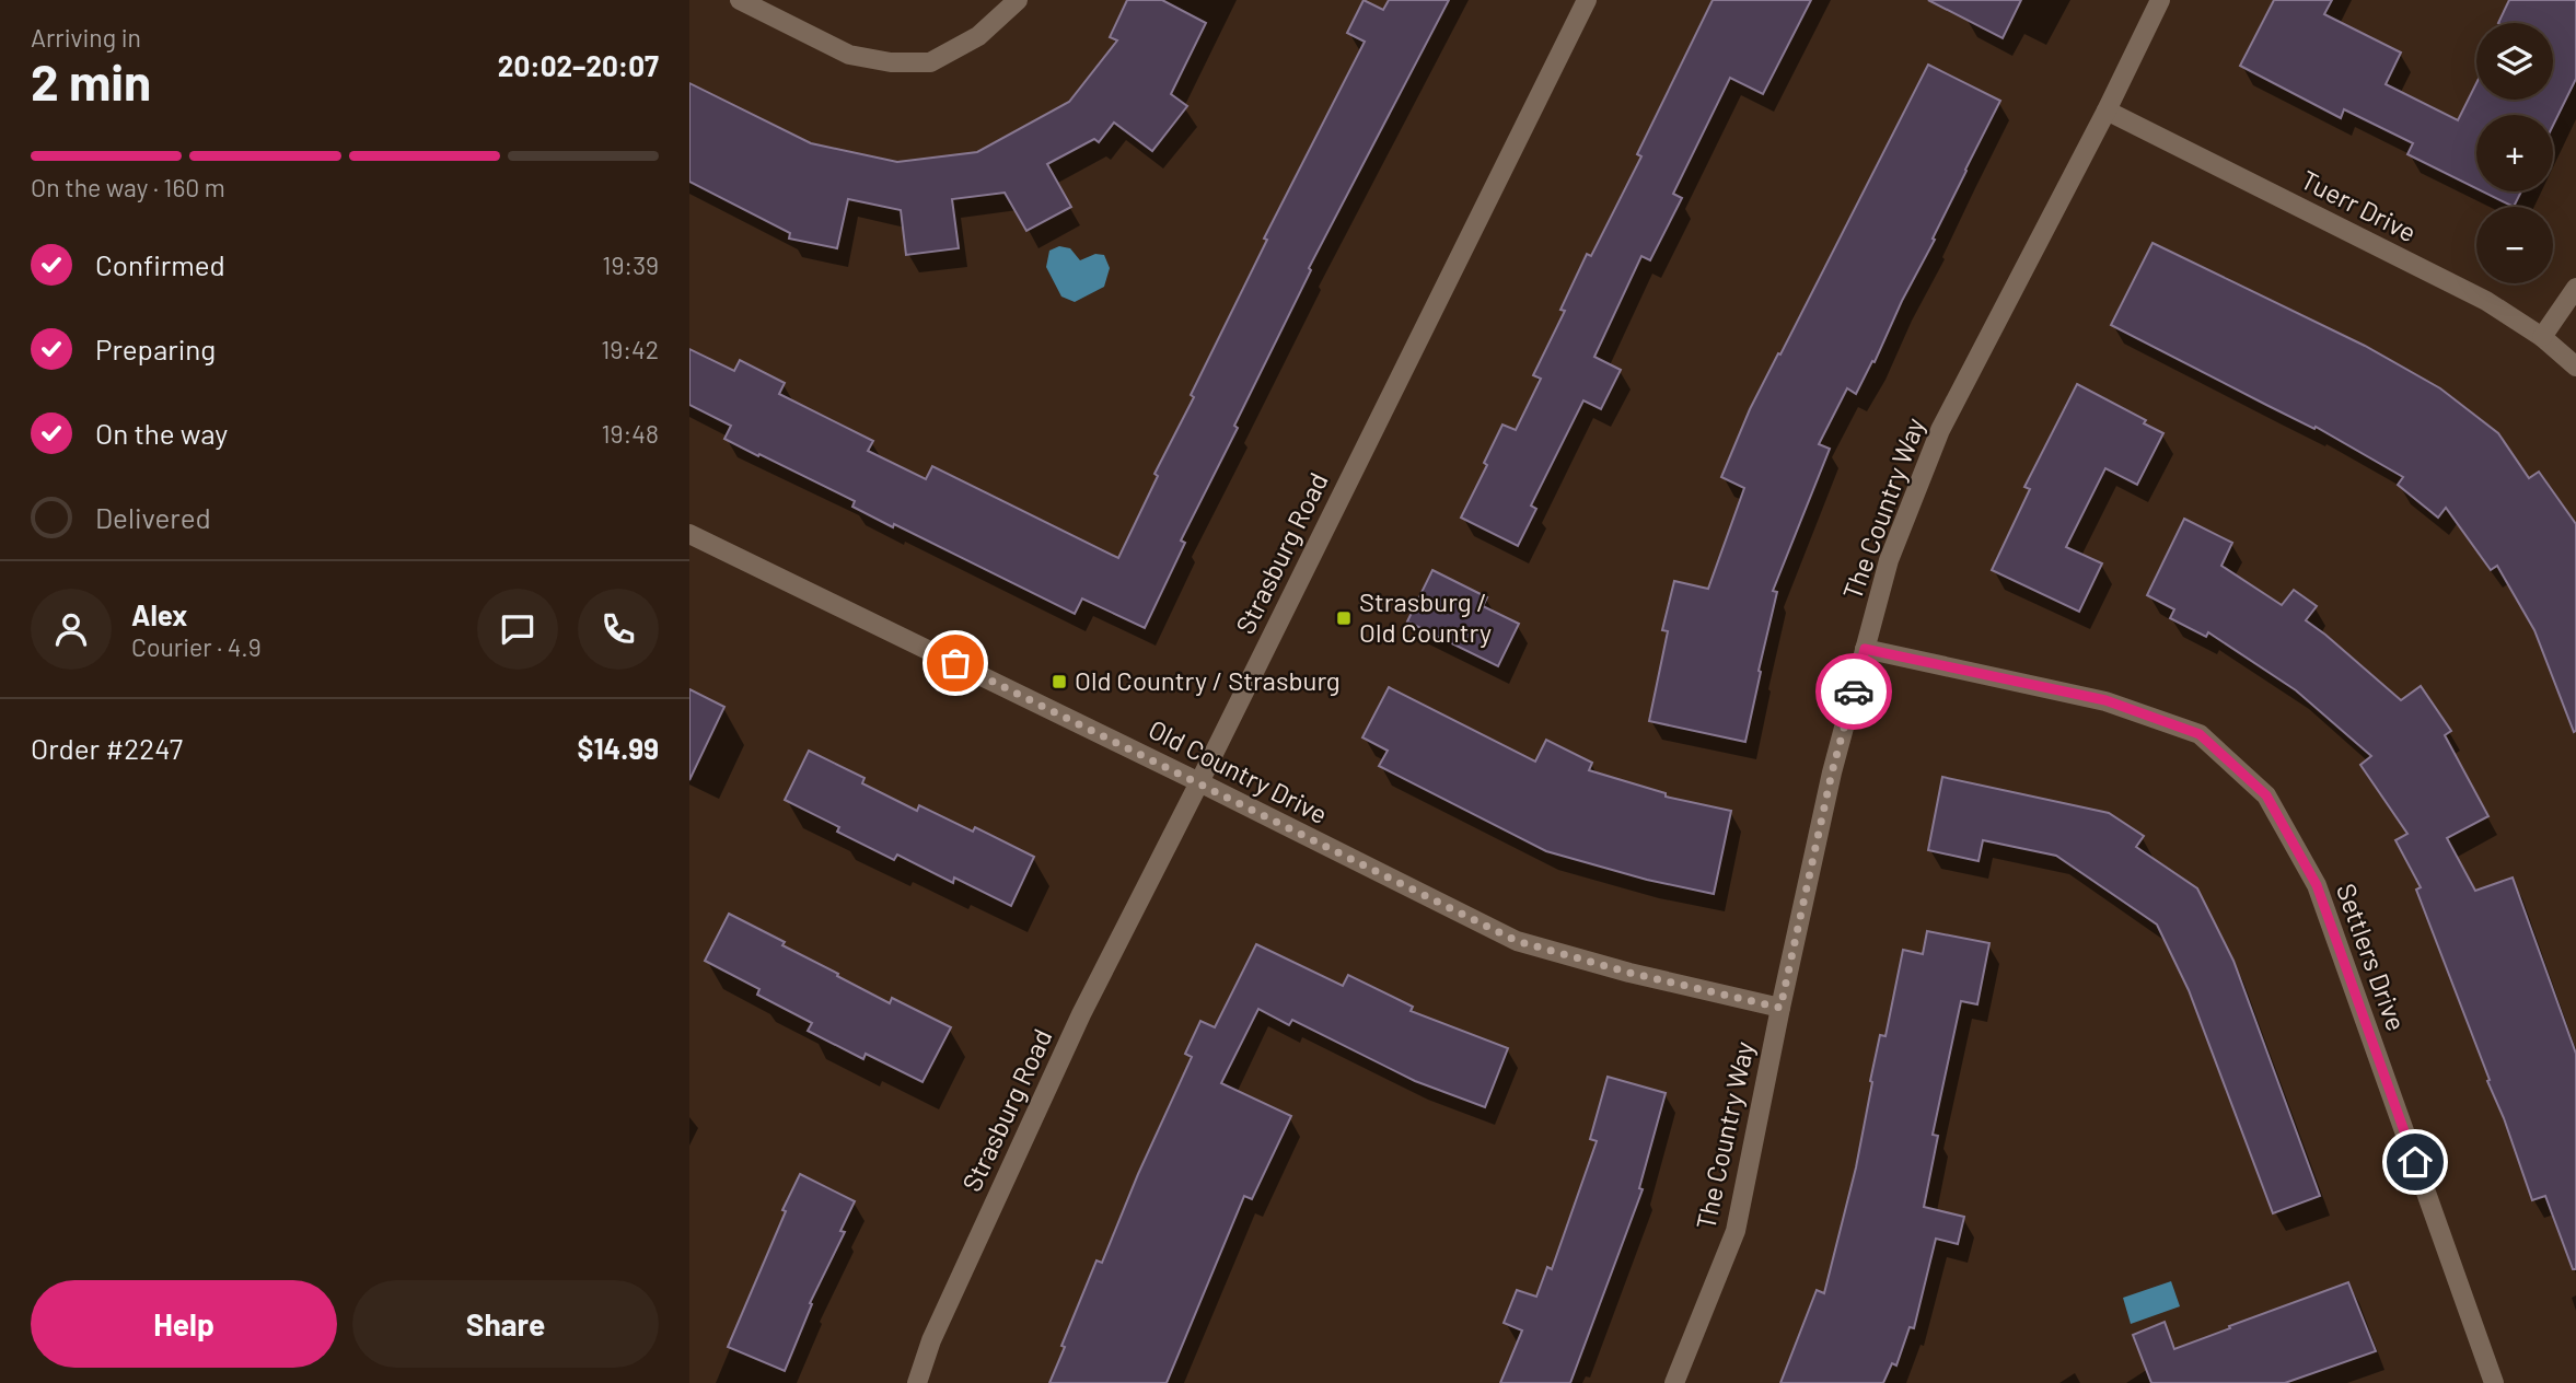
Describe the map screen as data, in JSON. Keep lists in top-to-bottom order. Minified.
{"streets":{"street":["Tuerr Drive","The Country Way","Strasburg Road","Old Country Drive","Settlers Drive"]},"crossings":[["Tuerr Drive","The Country Way"],["The Country Way","Old Country Drive"],["The Country Way","Settlers Drive"],["Strasburg Road","Old Country Drive"]],"places":{"transit":["Strasburg / Old Country","Old Country / Strasburg"]},"page":{"heading":["2 min","Arriving in","20:02–20:07"],"panel":["Alex","Courier · 4.9","Order #2247","$14.99"],"map_buttons":["+","−"],"bar":"On the way · 160 m","list":[["Confirmed","19:39"],["Preparing","19:42"],["On the way","19:48"],"Delivered"],"buttons":["Help","Share"]}}
